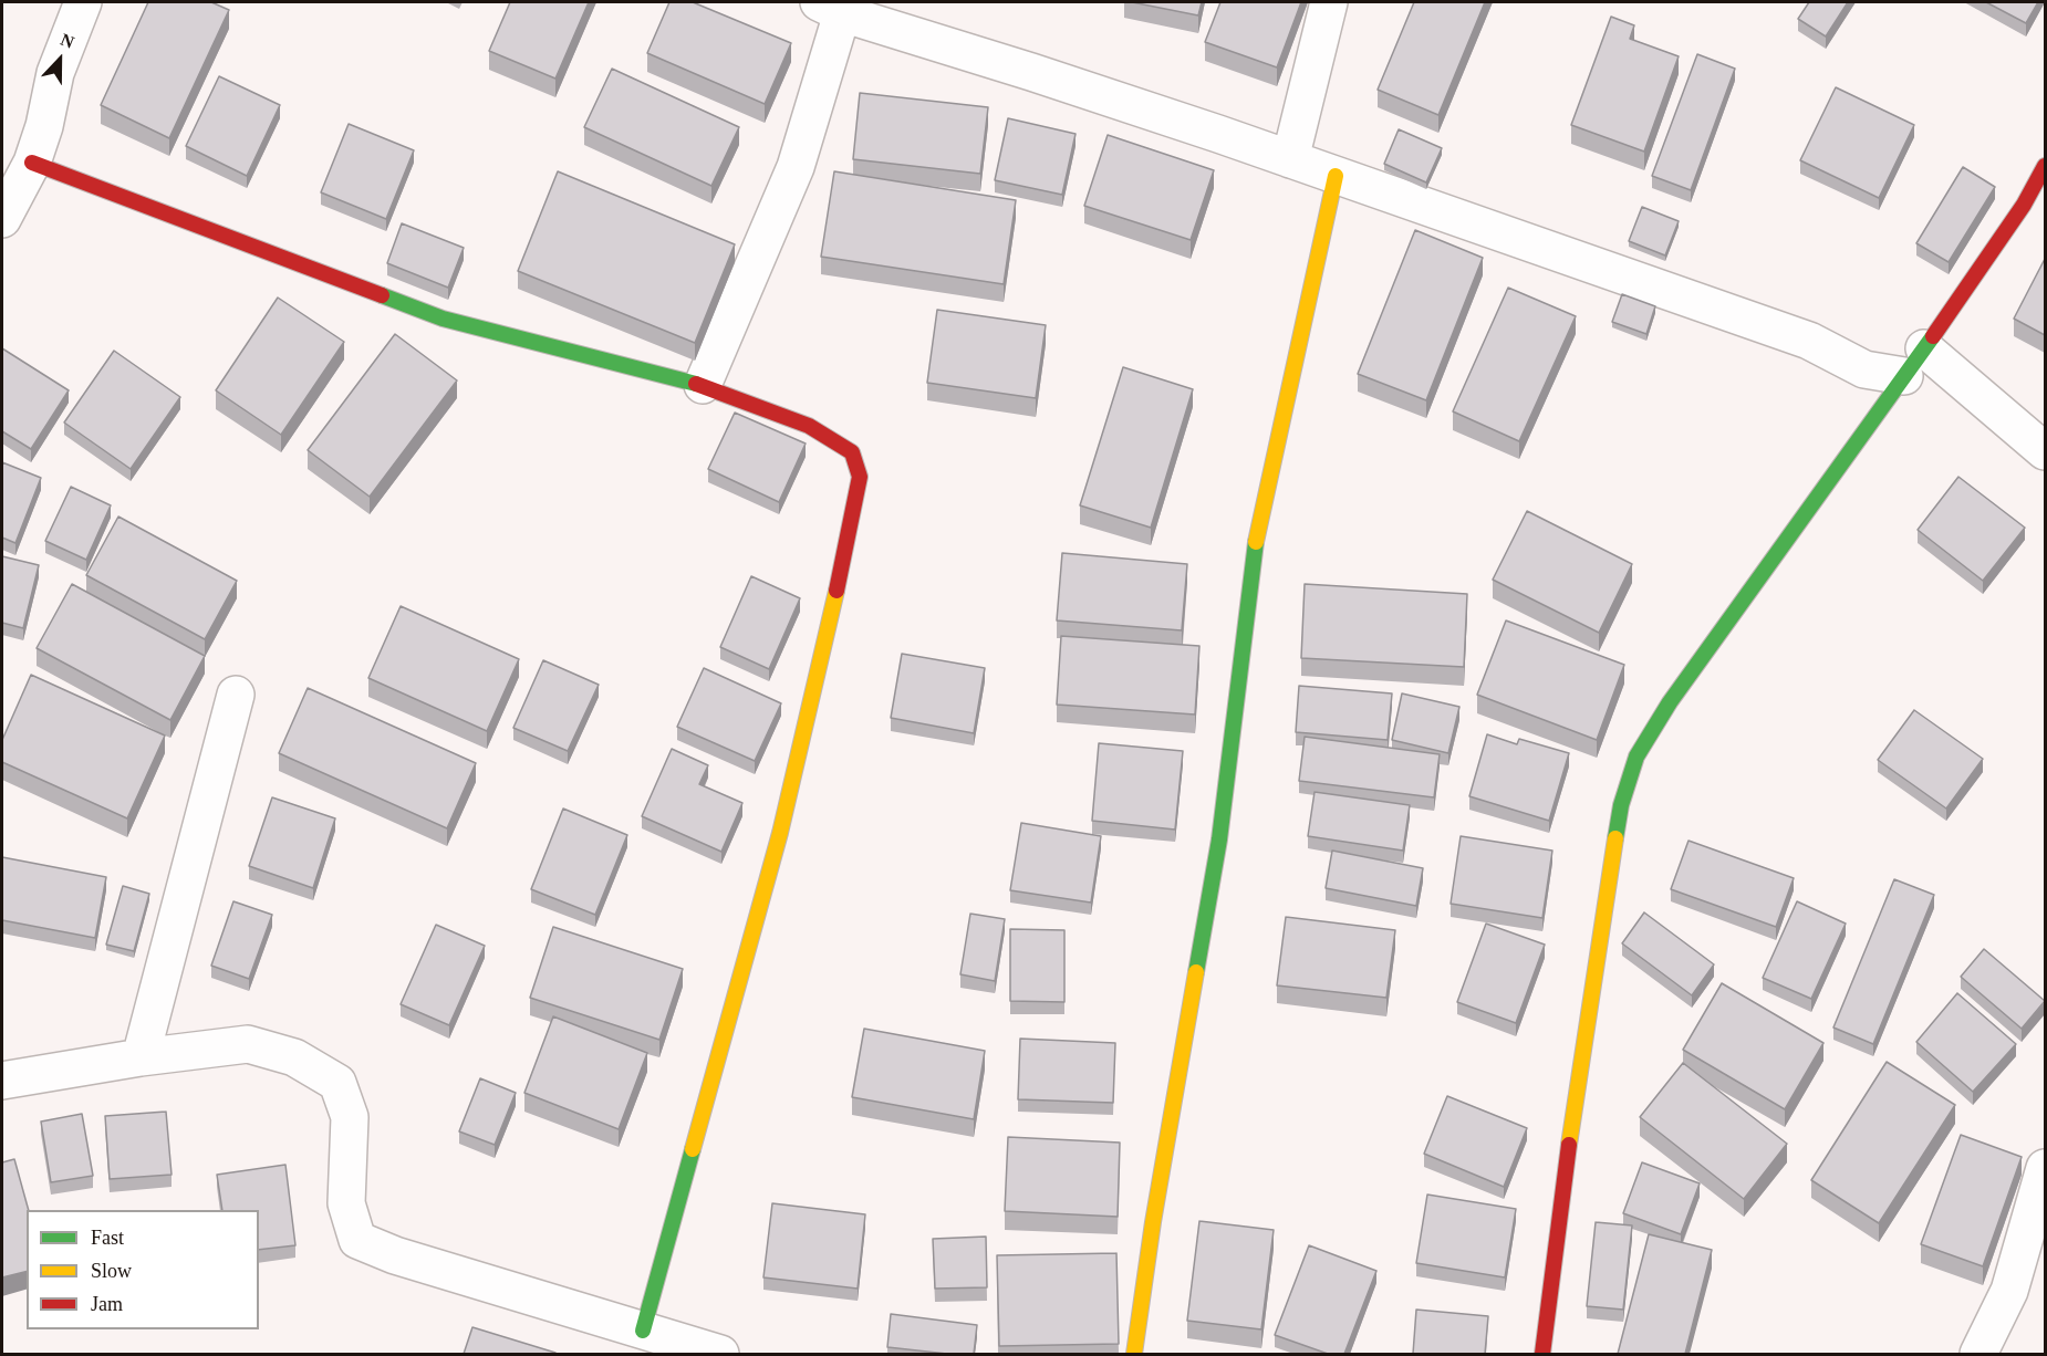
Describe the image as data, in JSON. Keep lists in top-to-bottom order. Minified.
{"legend":["Fast","Slow","Jam"],"north":"top"}
